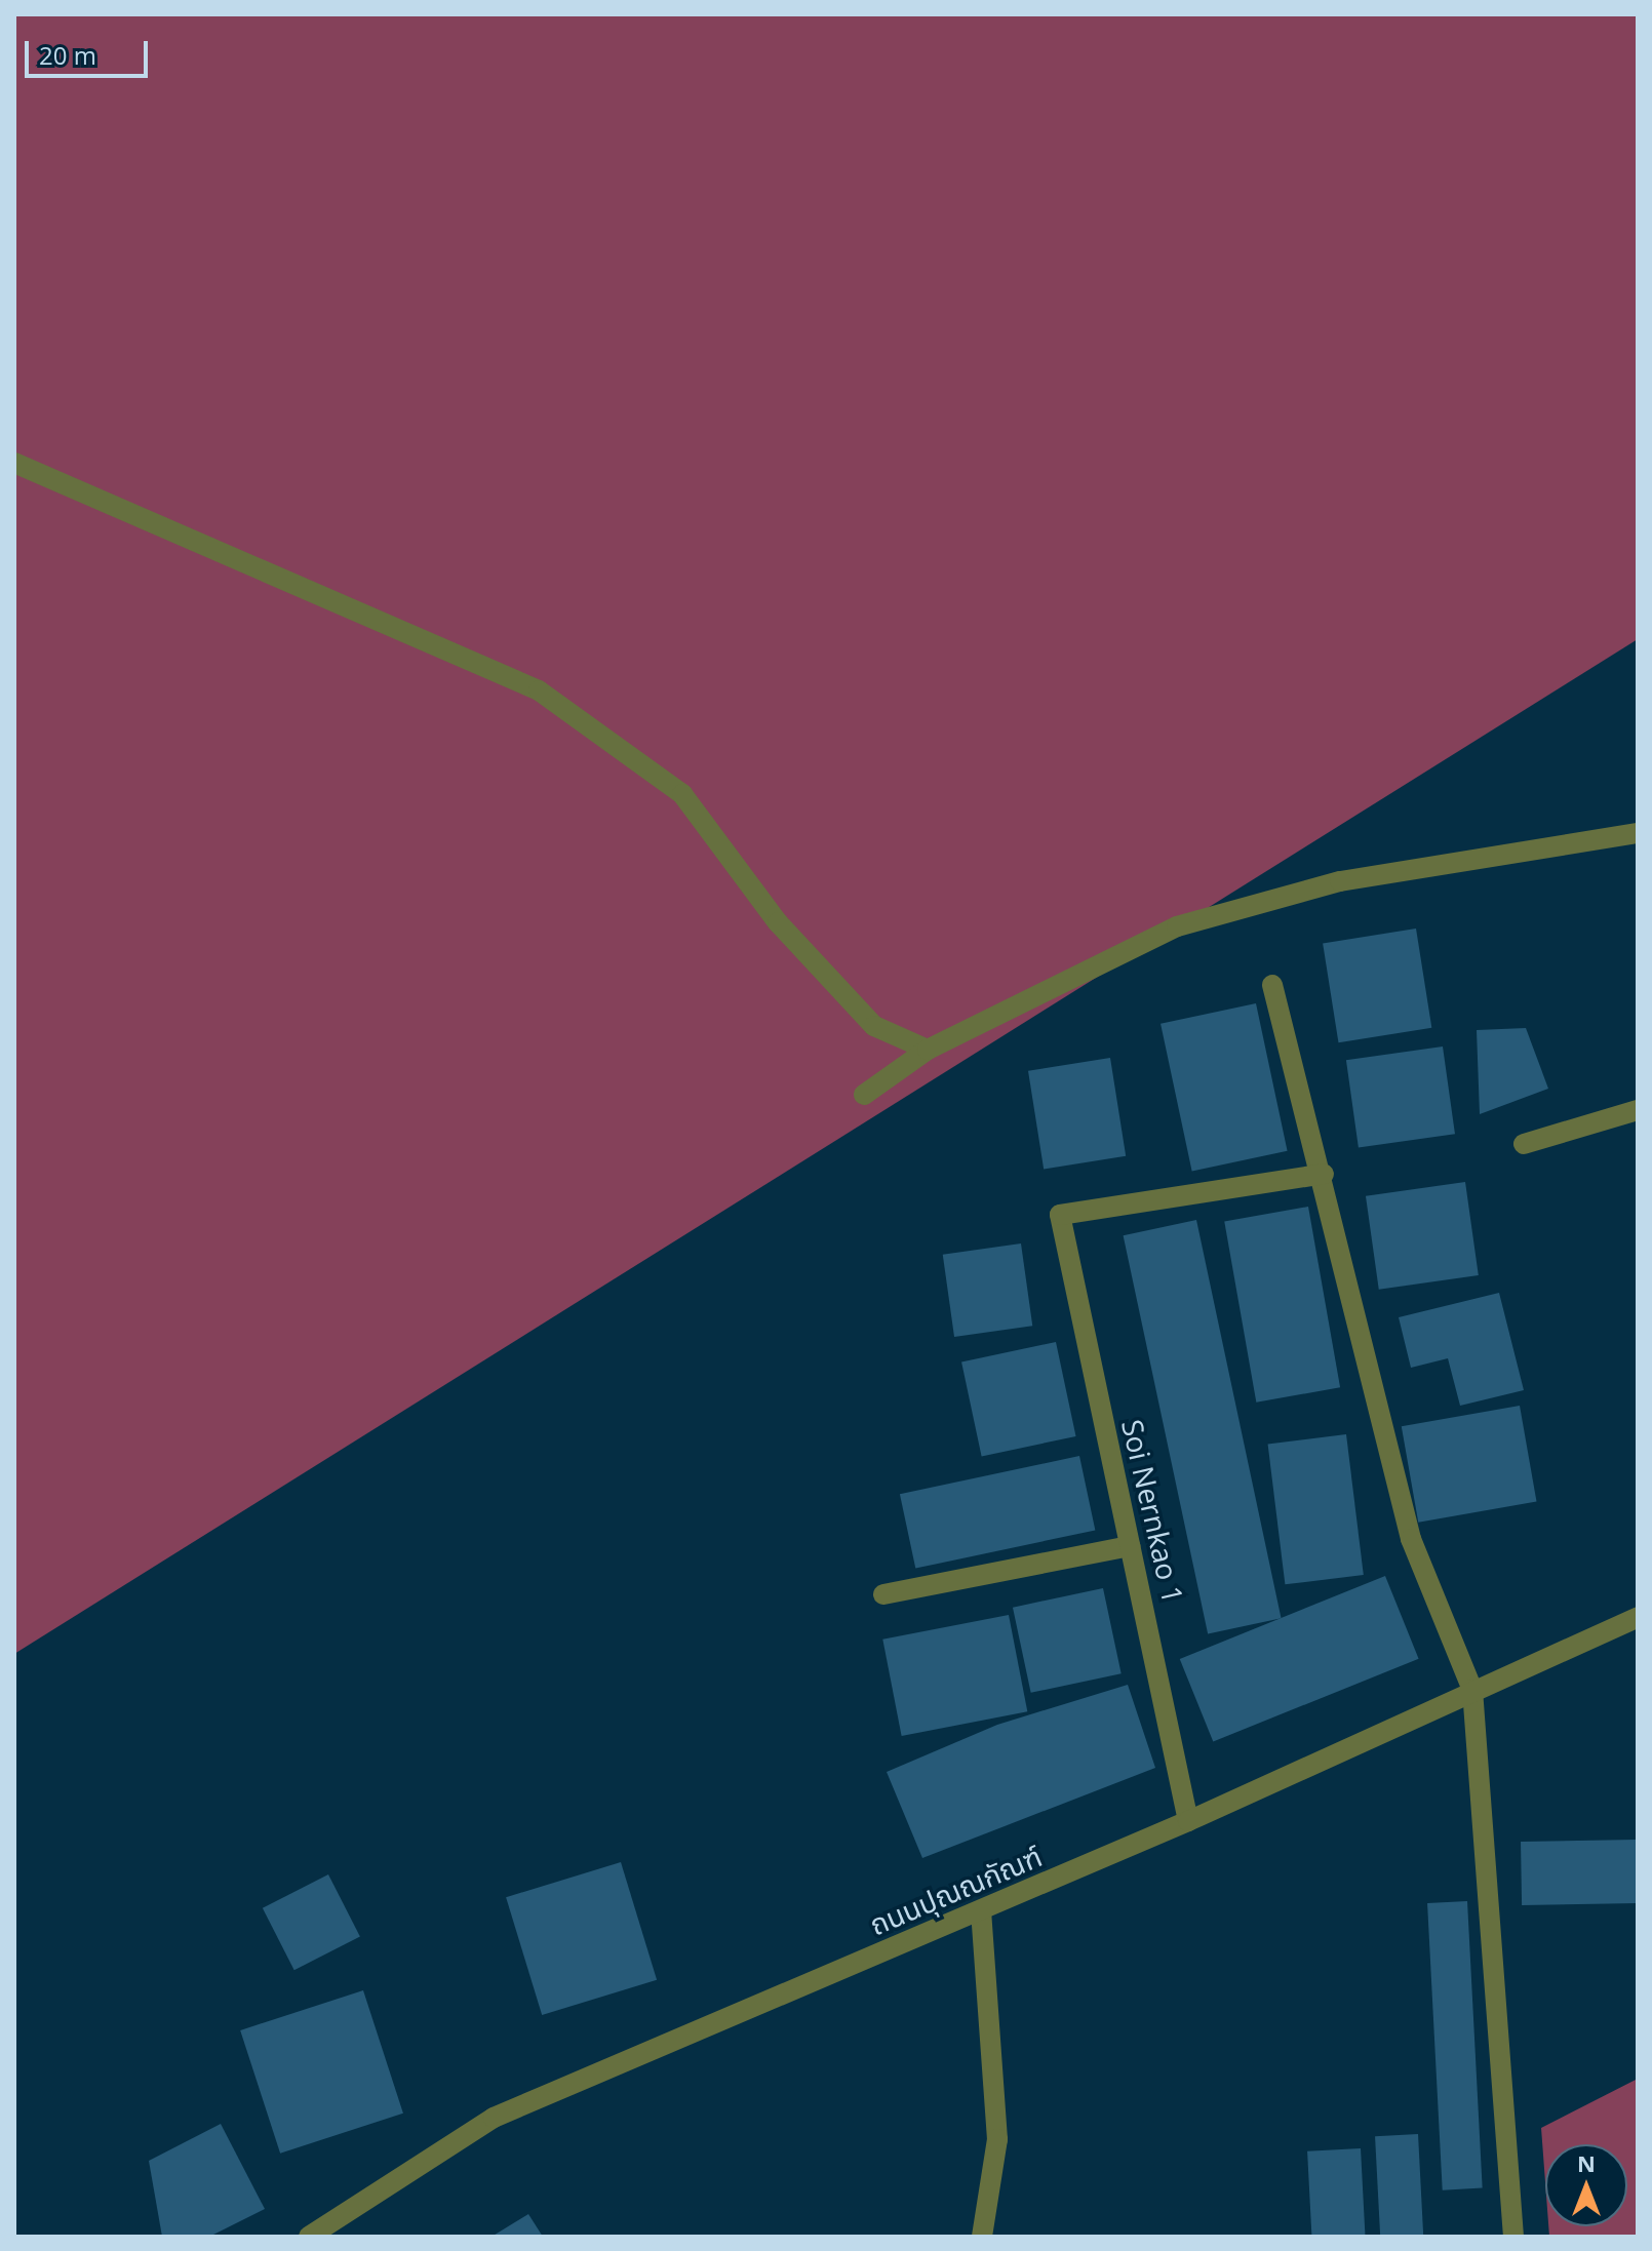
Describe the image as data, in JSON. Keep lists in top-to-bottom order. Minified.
{"streets":{"street":["Soi Nernkao 1","ถนนปุณณกัณฑ์"]},"crossings":[["Soi Nernkao 1","ถนนปุณณกัณฑ์"]],"scale_bar":"20 m","north":"top"}
